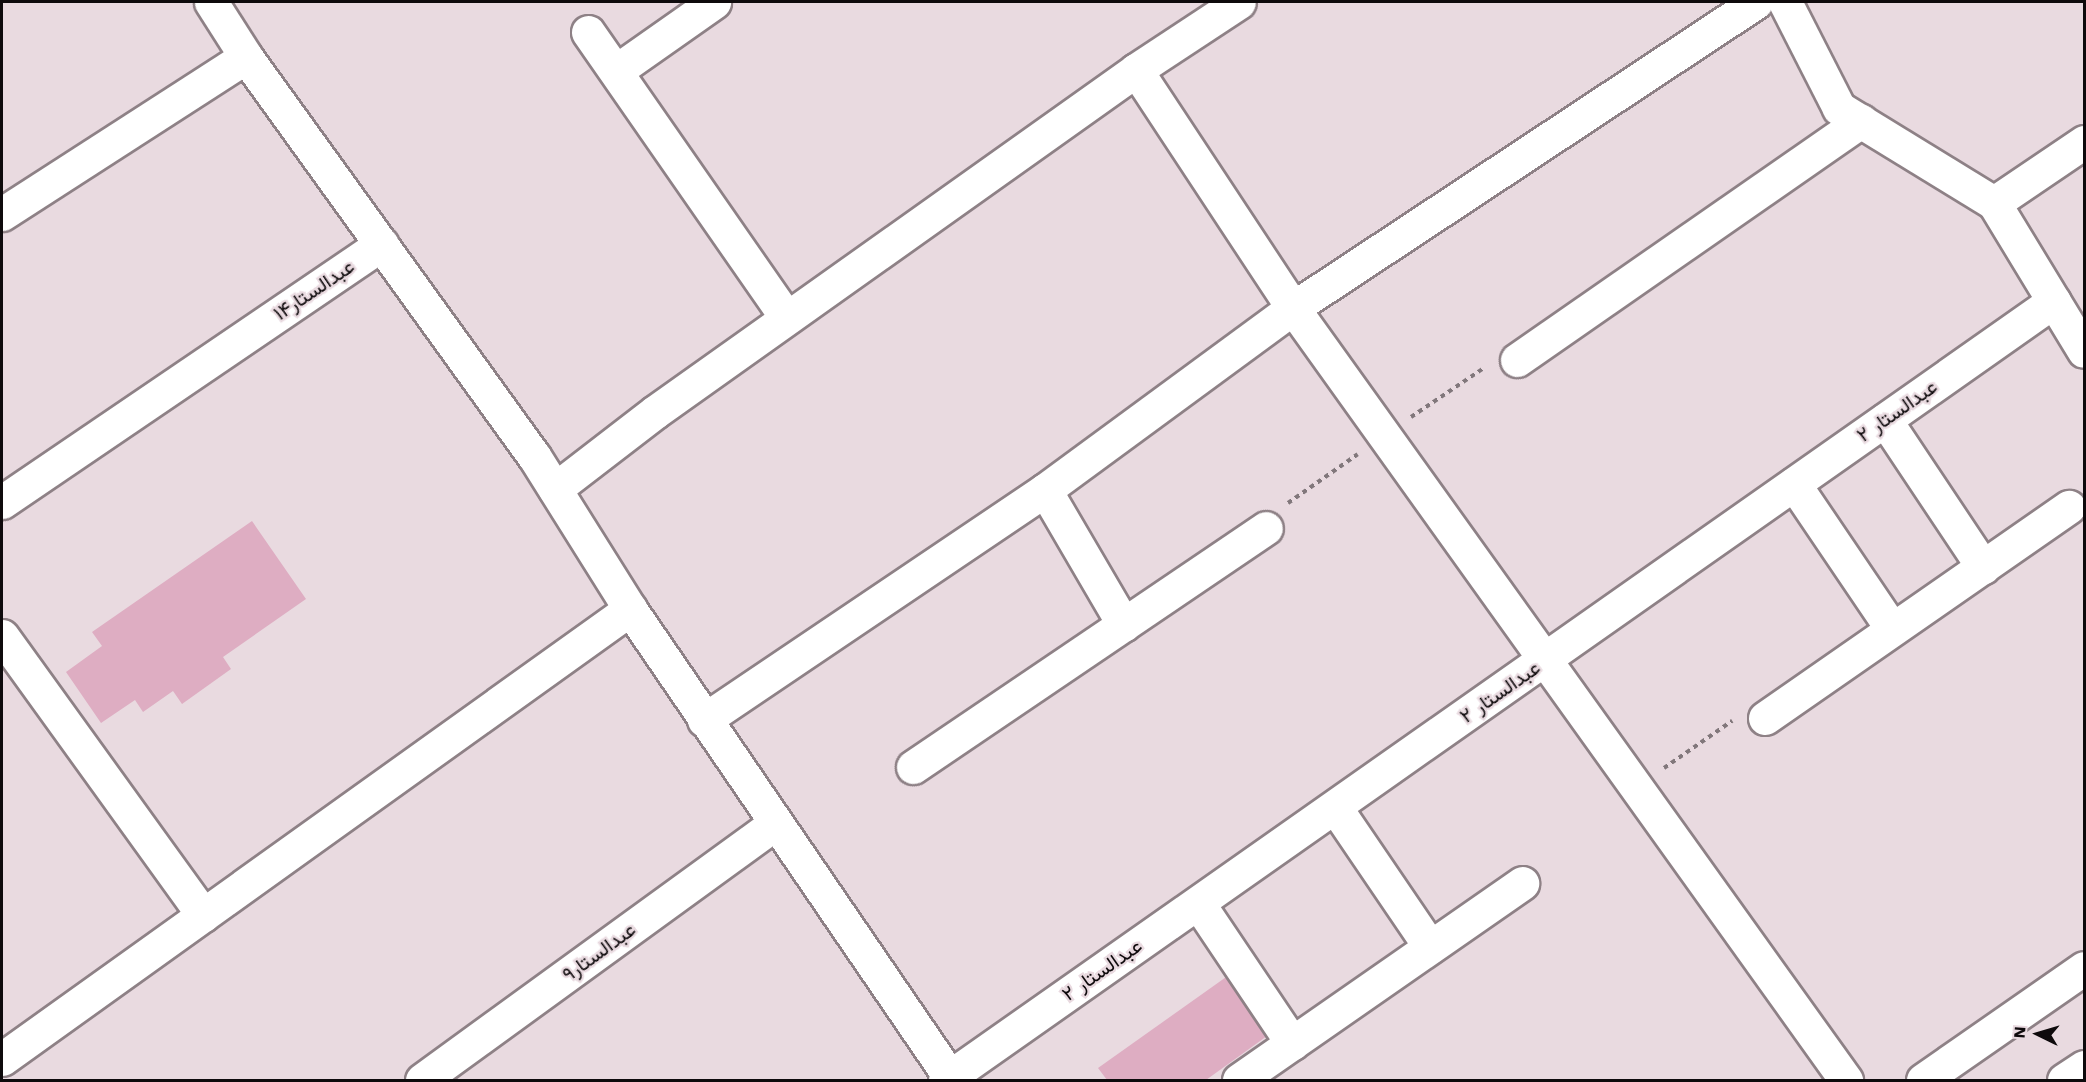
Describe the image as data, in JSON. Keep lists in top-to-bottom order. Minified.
{"streets":{"main road":["عبدالستار۱۴","عبدالستار ۲","عبدالستار۹"]},"north":"left"}
